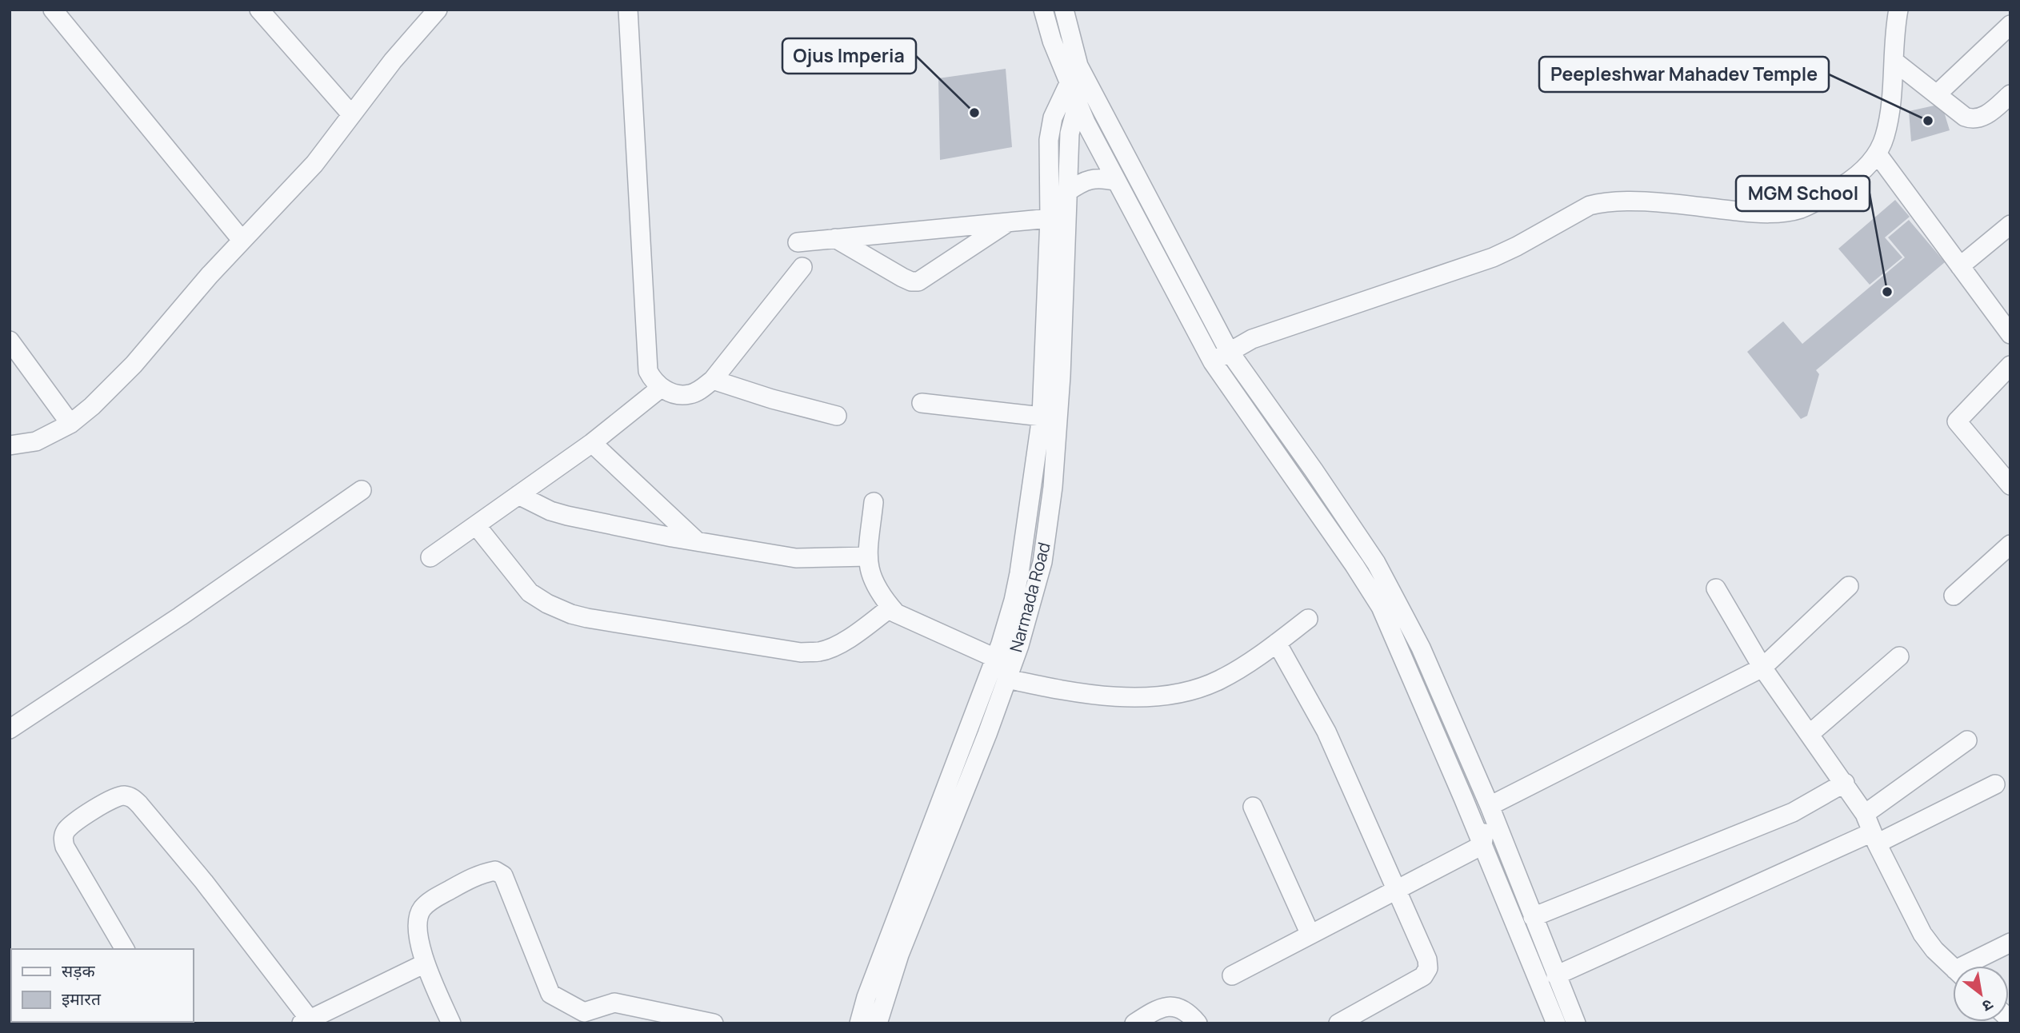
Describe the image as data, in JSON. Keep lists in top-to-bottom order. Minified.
{"streets":{"street":["Narmada Road"]},"places":["Ojus Imperia","Peepleshwar Mahadev Temple","MGM School"],"legend":["सड़क","इमारत"],"north":"bottom right"}
